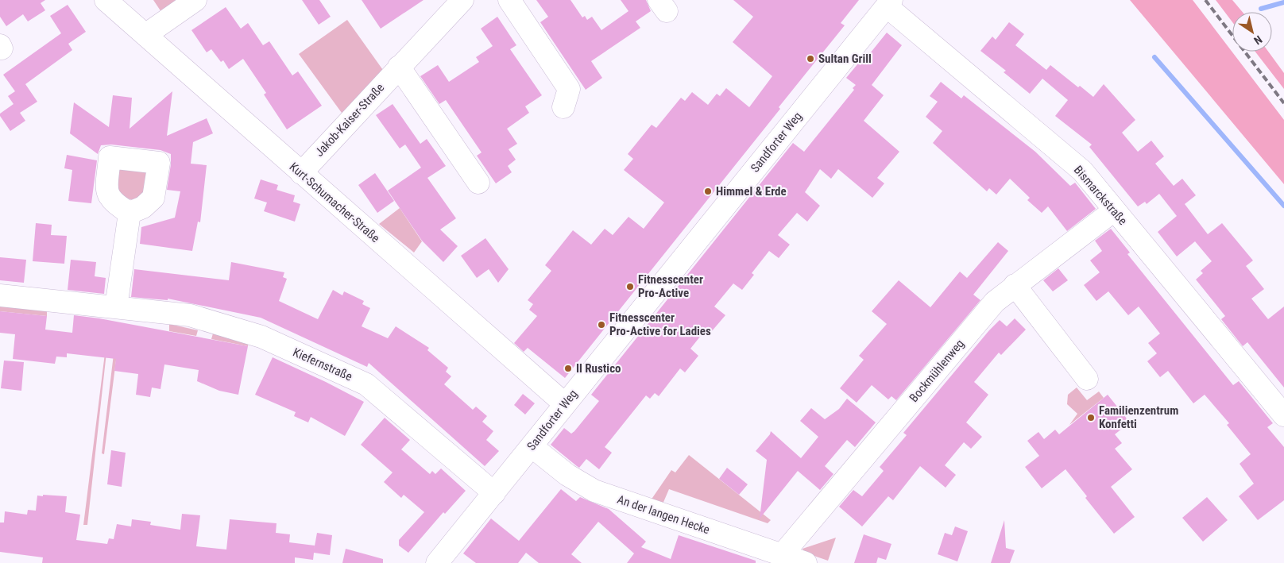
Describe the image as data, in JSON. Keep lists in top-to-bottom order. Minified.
{"streets":{"street":["Jakob-Kaiser-Straße","Sandforter Weg","Bismarckstraße","Kurt-Schumacher-Straße","Kiefernstraße","Bockmühlenweg","An der langen Hecke"]},"crossings":[["Jakob-Kaiser-Straße","Kurt-Schumacher-Straße"],["Sandforter Weg","Bismarckstraße"],["Sandforter Weg","Kurt-Schumacher-Straße"],["Sandforter Weg","Kiefernstraße"],["Sandforter Weg","An der langen Hecke"],["Bismarckstraße","Bockmühlenweg"],["Bockmühlenweg","An der langen Hecke"]],"places":["Sultan Grill","Himmel & Erde","Fitnesscenter Pro-Active","Fitnesscenter Pro-Active for Ladies","Il Rustico","Familienzentrum Konfetti"],"north":"bottom right"}
